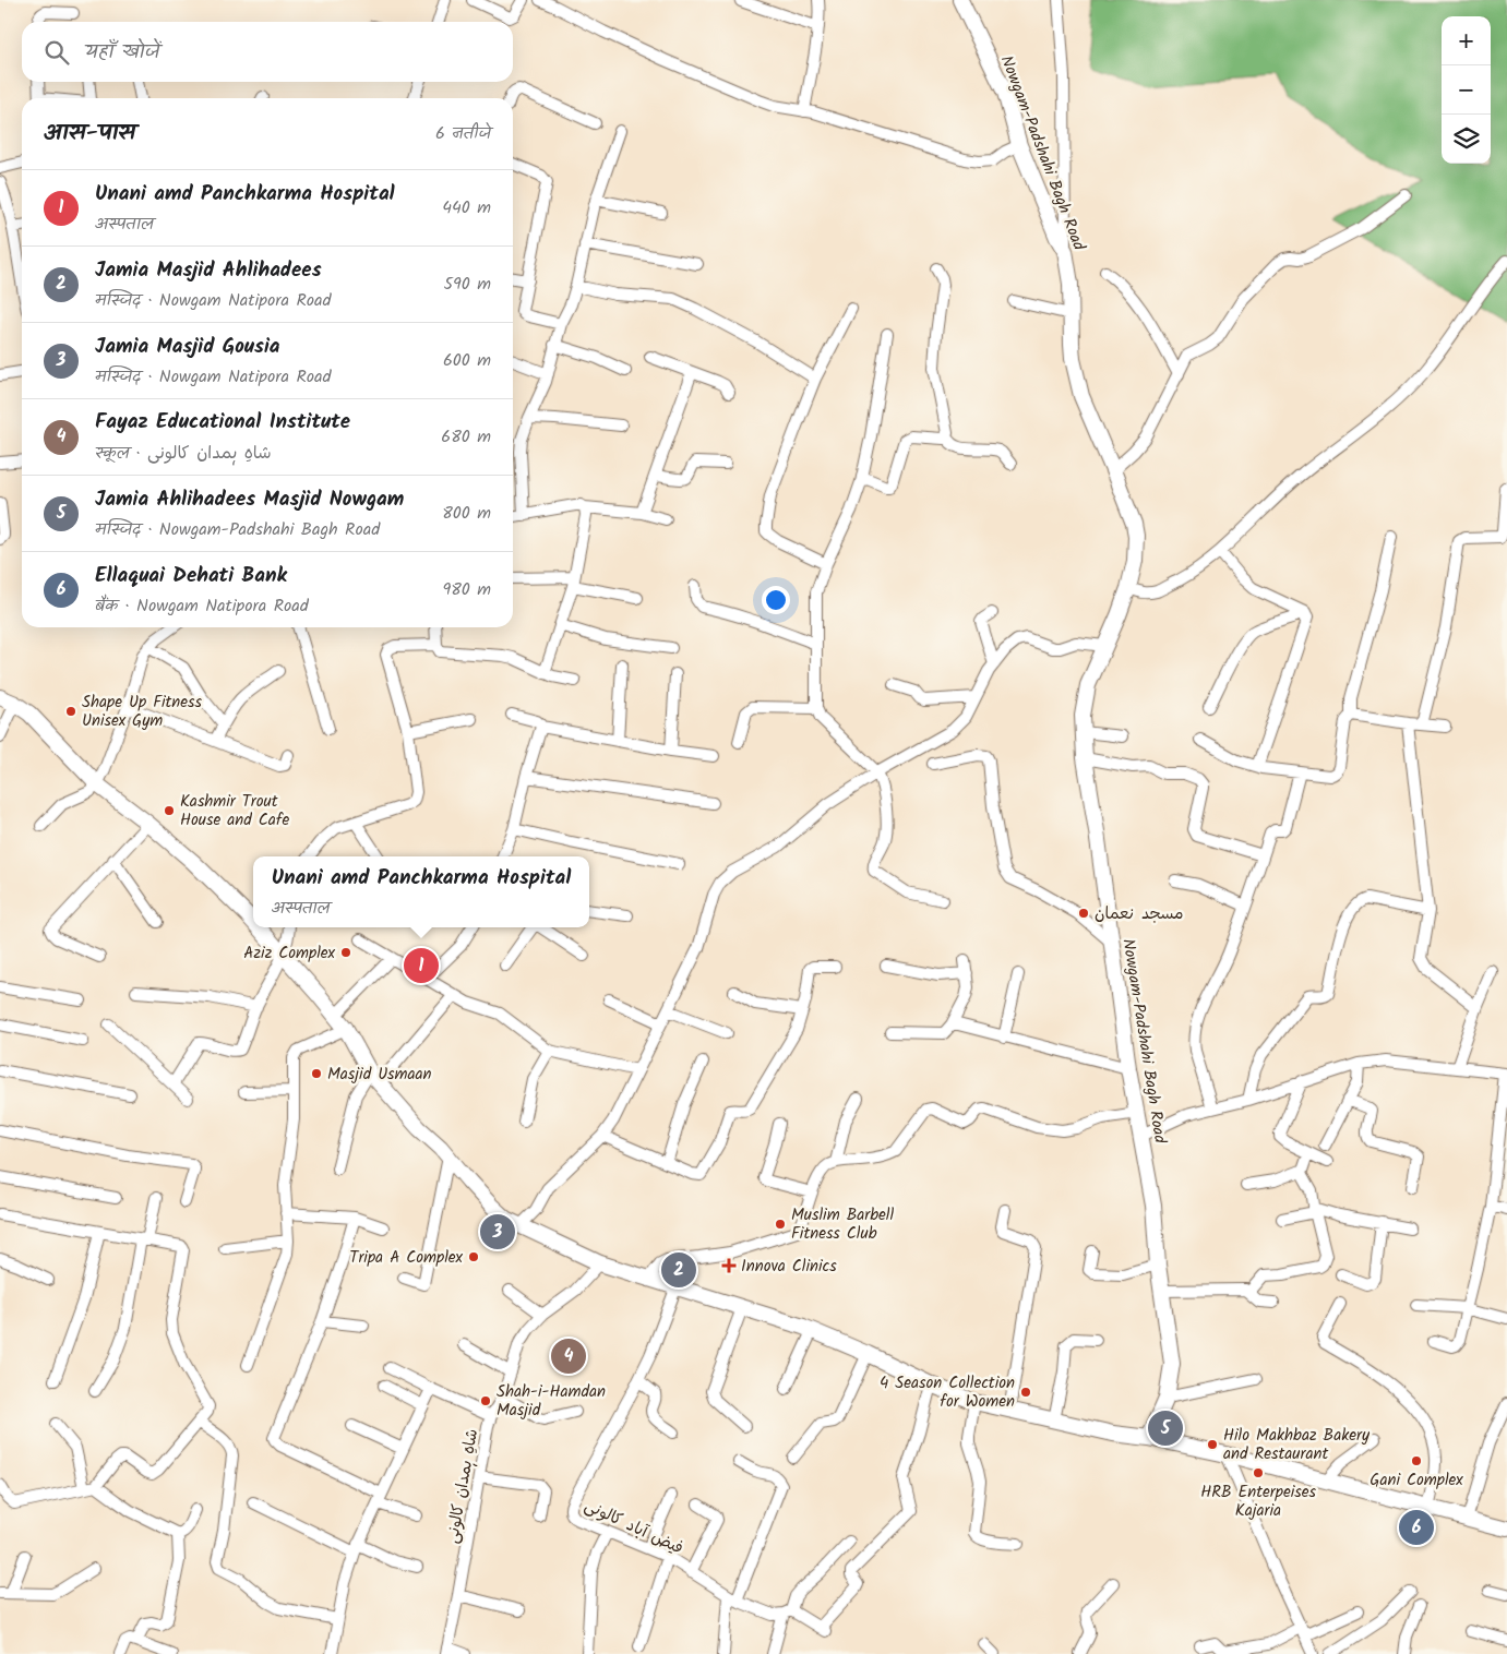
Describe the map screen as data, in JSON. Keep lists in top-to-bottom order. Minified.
{"streets":{"main road":["Nowgam-Padshahi Bagh Road"],"street":["شاہِ ہمدان کالونی","فیض آباد کالونی"]},"places":{"other":["Shape Up Fitness Unisex Gym","Kashmir Trout House and Cafe","مسجد نعمان","Aziz Complex","Masjid Usmaan","Muslim Barbell Fitness Club","Tripa A Complex","4 Season Collection for Women","Shah-i-Hamdan Masjid","Hilo Makhbaz Bakery and Restaurant","Gani Complex","HRB Enterpeises Kajaria"],"health":["Innova Clinics"]},"page":{"map_buttons":["+","−"],"search":"यहाँ खोजें","heading":["आस-पास","6 नतीजे"],"list":[{"mark":"1","name":"Unani amd Panchkarma Hospital","note":"अस्पताल","value":"440 m"},{"mark":"2","name":"Jamia Masjid Ahlihadees","note":"मस्जिद · Nowgam Natipora Road","value":"590 m"},{"mark":"3","name":"Jamia Masjid Gousia","note":"मस्जिद · Nowgam Natipora Road","value":"600 m"},{"mark":"4","name":"Fayaz Educational Institute","note":"स्कूल · شاہِ ہمدان کالونی","value":"680 m"},{"mark":"5","name":"Jamia Ahlihadees Masjid Nowgam","note":"मस्जिद · Nowgam-Padshahi Bagh Road","value":"800 m"},{"mark":"6","name":"Ellaquai Dehati Bank","note":"बैंक · Nowgam Natipora Road","value":"980 m"}],"popup":["Unani amd Panchkarma Hospital","अस्पताल"],"pins":["1","3","2","4","5","6"]}}
